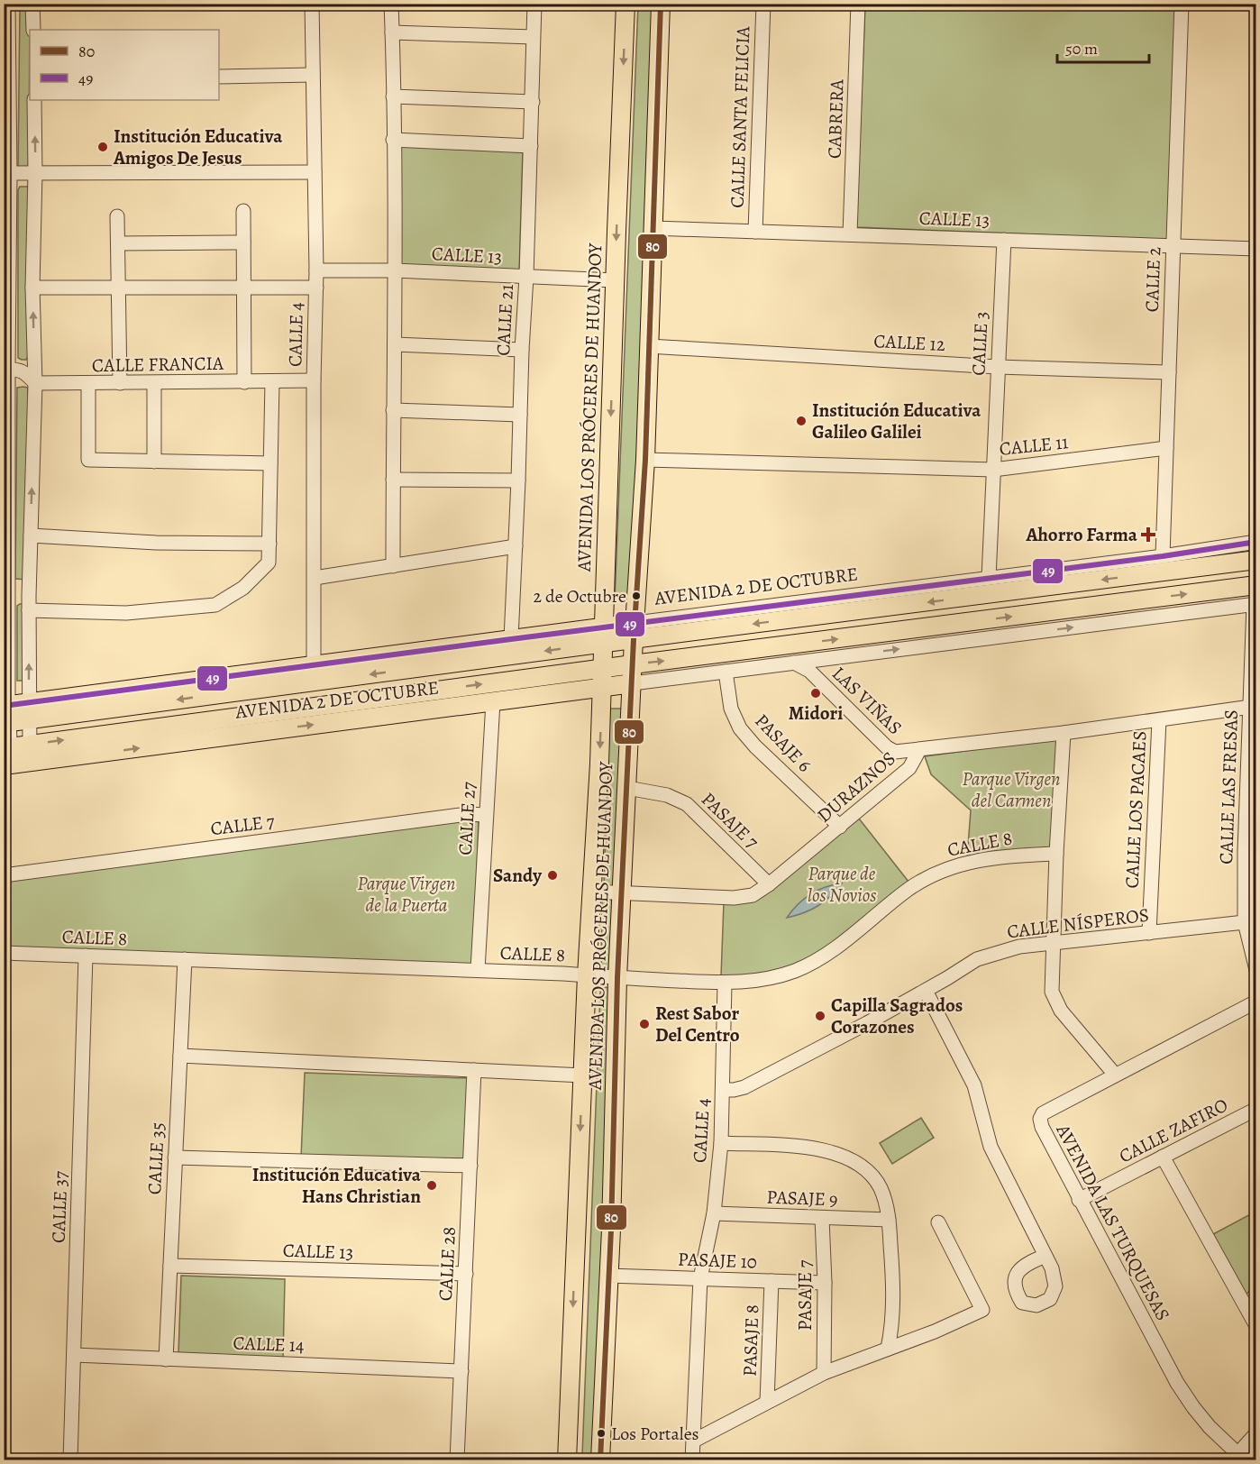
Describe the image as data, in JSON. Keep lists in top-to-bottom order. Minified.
{"streets":{"main road":["AVENIDA LOS PRÓCERES DE HUANDOY","AVENIDA 2 DE OCTUBRE"],"street":["CALLE SANTA FELICIA","CABRERA","CALLE 13","CALLE 2","CALLE 21","CALLE 4","CALLE 12","CALLE 3","CALLE FRANCIA","CALLE 11","LAS VIÑAS","PASAJE 6","DURAZNOS","CALLE LAS FRESAS","CALLE LOS PACAES","CALLE 27","PASAJE 7","CALLE 7","CALLE 8","CALLE NÍSPEROS","CALLE ZAFIRO","CALLE 35","PASAJE 9","CALLE 37","AVENIDA LAS TURQUESAS","PASAJE 10","CALLE 28","PASAJE 8","CALLE 14"]},"crossings":[["CALLE SANTA FELICIA","CALLE 13"],["CABRERA","CALLE 13"],["CALLE 13","CALLE 2"],["CALLE 13","CALLE 21"],["CALLE 13","CALLE 4"],["CALLE 13","CALLE 3"],["CALLE 13","AVENIDA LOS PRÓCERES DE HUANDOY"],["CALLE 13","CALLE 35"],["CALLE 13","CALLE 28"],["CALLE 2","CALLE 12"],["CALLE 2","CALLE 11"],["CALLE 2","AVENIDA 2 DE OCTUBRE"],["CALLE 21","AVENIDA 2 DE OCTUBRE"],["CALLE 4","CALLE FRANCIA"],["CALLE 4","AVENIDA 2 DE OCTUBRE"],["CALLE 4","CALLE 8"],["CALLE 4","CALLE NÍSPEROS"],["CALLE 4","PASAJE 9"],["CALLE 4","PASAJE 10"],["CALLE 12","CALLE 3"],["CALLE 12","AVENIDA LOS PRÓCERES DE HUANDOY"],["CALLE 3","CALLE 11"],["CALLE 3","AVENIDA 2 DE OCTUBRE"],["AVENIDA LOS PRÓCERES DE HUANDOY","CALLE 11"],["AVENIDA LOS PRÓCERES DE HUANDOY","AVENIDA 2 DE OCTUBRE"],["AVENIDA LOS PRÓCERES DE HUANDOY","DURAZNOS"],["AVENIDA LOS PRÓCERES DE HUANDOY","PASAJE 7"],["AVENIDA LOS PRÓCERES DE HUANDOY","CALLE 8"],["AVENIDA LOS PRÓCERES DE HUANDOY","PASAJE 10"],["AVENIDA 2 DE OCTUBRE","LAS VIÑAS"],["AVENIDA 2 DE OCTUBRE","PASAJE 6"],["AVENIDA 2 DE OCTUBRE","CALLE LAS FRESAS"],["AVENIDA 2 DE OCTUBRE","CALLE 27"],["LAS VIÑAS","DURAZNOS"],["PASAJE 6","DURAZNOS"],["DURAZNOS","CALLE LAS FRESAS"],["DURAZNOS","CALLE LOS PACAES"],["DURAZNOS","PASAJE 7"],["CALLE LAS FRESAS","CALLE NÍSPEROS"],["CALLE LOS PACAES","CALLE NÍSPEROS"],["CALLE 27","CALLE 7"],["CALLE 27","CALLE 8"],["PASAJE 7","PASAJE 9"],["PASAJE 7","PASAJE 10"],["CALLE 8","CALLE 35"],["CALLE 8","CALLE 37"],["CALLE ZAFIRO","AVENIDA LAS TURQUESAS"],["CALLE 35","CALLE 14"],["CALLE 37","CALLE 14"],["PASAJE 10","PASAJE 8"],["CALLE 28","CALLE 14"]],"parks":["Parque Virgen del Carmen","Parque de los Novios","Parque Virgen de la Puerta"],"places":{"other":["Institución Educativa Amigos De Jesus","Institución Educativa Galileo Galilei","2 de Octubre","Midori","Sandy","Capilla Sagrados Corazones","Rest Sabor Del Centro","Institución Educativa Hans Christian","Los Portales"],"health":["Ahorro Farma"]},"lines":["transit line 80","transit line 49"],"legend":["80","49"],"scale_bar":"50 m"}
